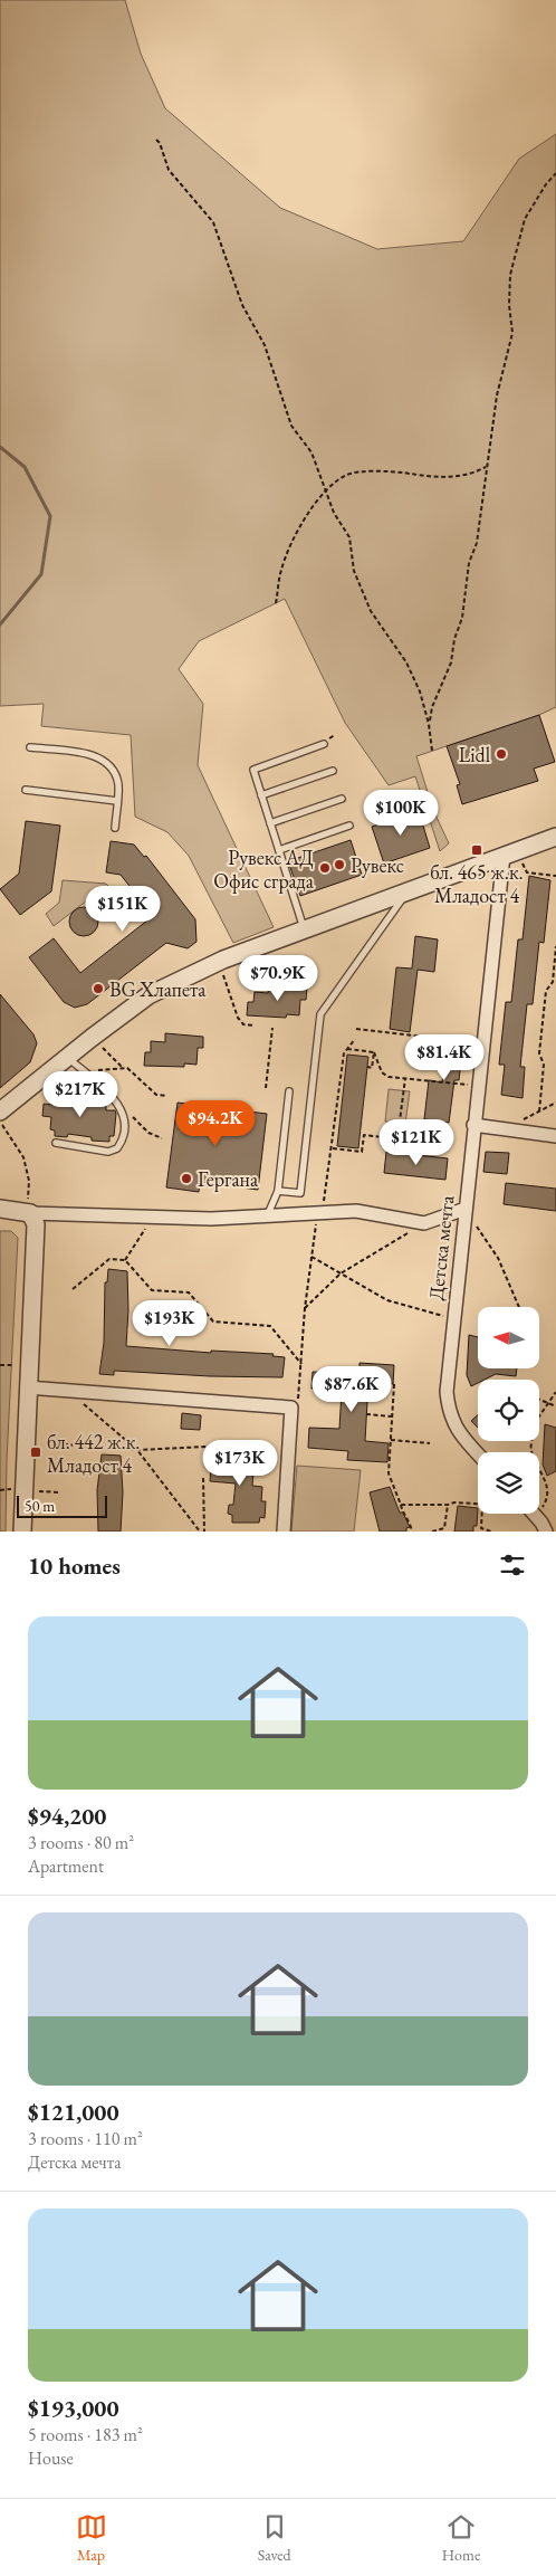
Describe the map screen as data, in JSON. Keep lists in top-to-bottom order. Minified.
{"streets":{"street":["Детска мечта"]},"places":{"other":["Lidl","Рувекс","Рувекс АД Офис сграда","BG Хлапета","Гергана"],"transit":["бл. 465 ж.к. Младост 4","бл. 442 ж.к. Младост 4"]},"scale_bar":"50 m","north":"left","page":{"price":["$100K","$151K","$70.9K","$81.4K","$217K","$94.2K","$121K","$193K","$87.6K","$173K"],"scale":"50 m","heading":"10 homes","list":[{"name":"$94,200","note":"3 rooms · 80 m² · Apartment"},{"name":"$121,000","note":"3 rooms · 110 m² · Детска мечта"},{"name":"$193,000","note":"5 rooms · 183 m² · House"}],"tabs":["Map","Saved","Home"]}}
